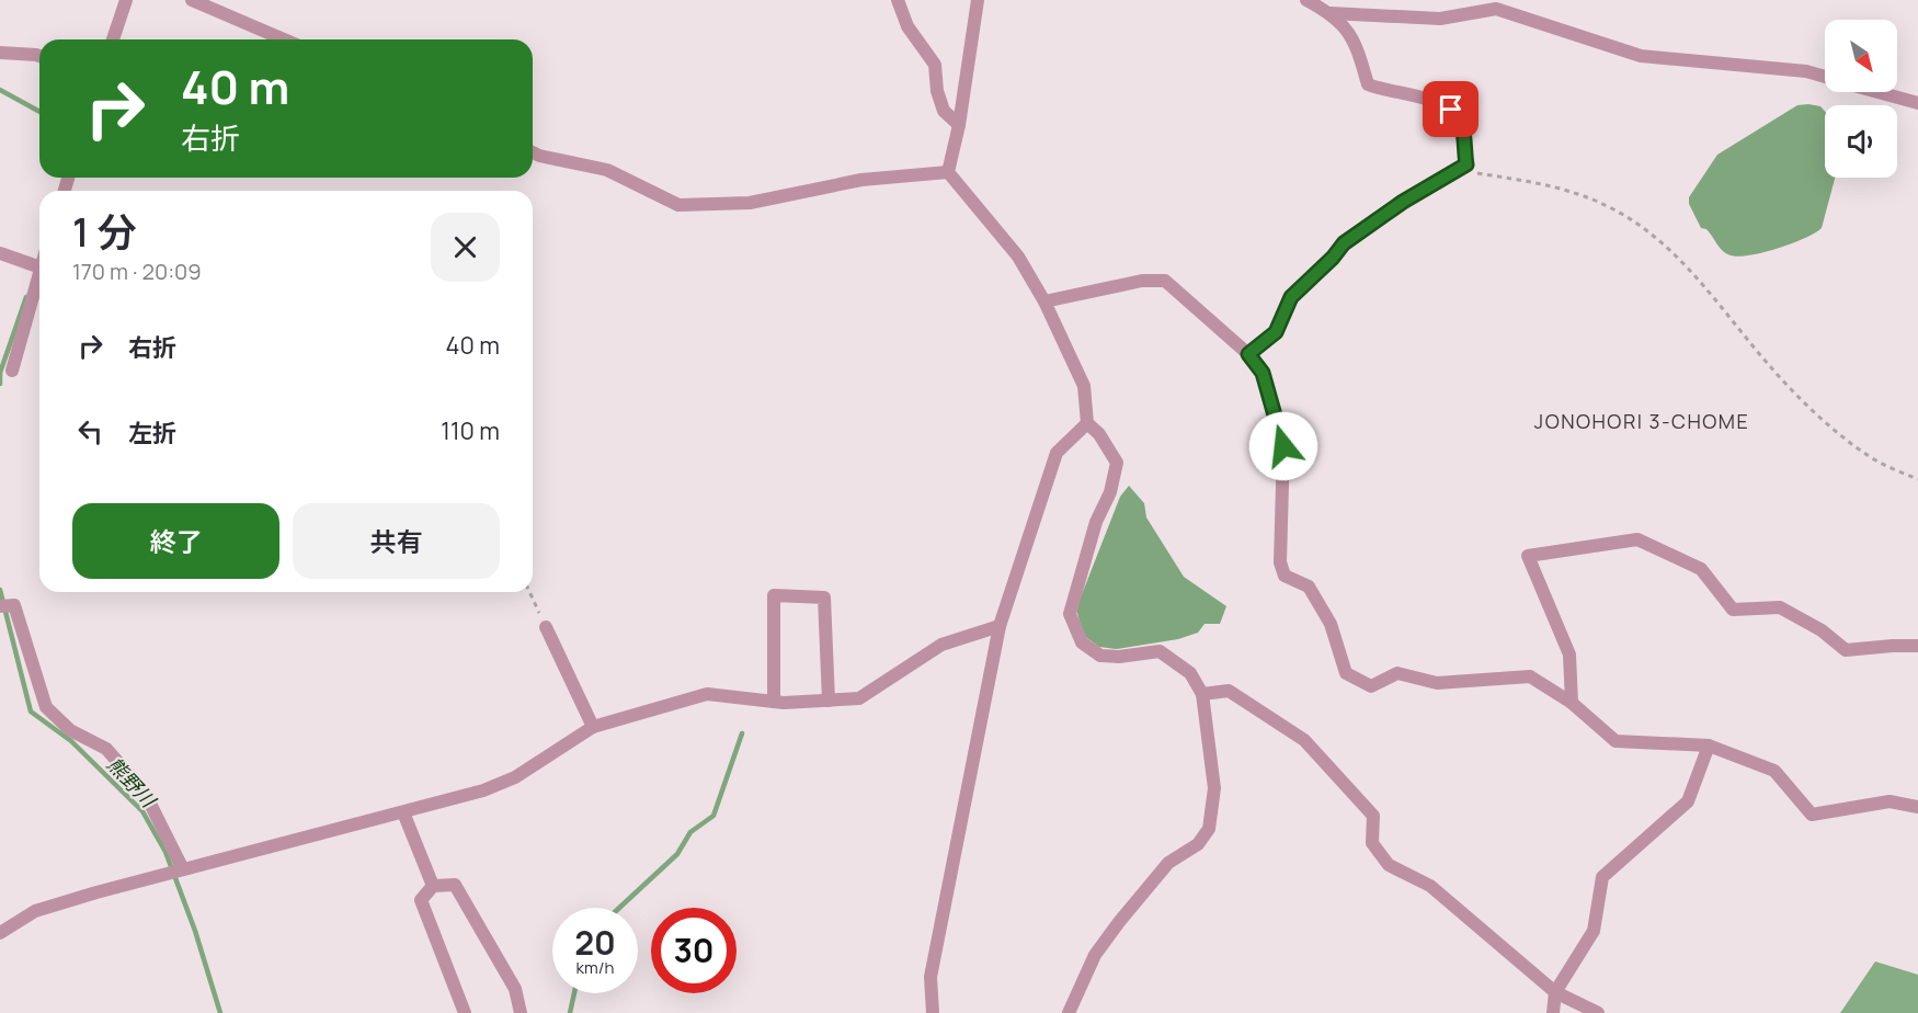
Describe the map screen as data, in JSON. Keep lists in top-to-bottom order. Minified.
{"districts":["JONOHORI 3-CHOME"],"water":["熊野川"],"north":"bottom right","page":{"turn":["40 m","右折"],"heading":["1 分","170 m · 20:09"],"list":[{"name":"右折","value":"40 m"},{"name":"左折","value":"110 m"}],"buttons":["終了","共有"],"speed":"20 km/h","limit":"30"}}
